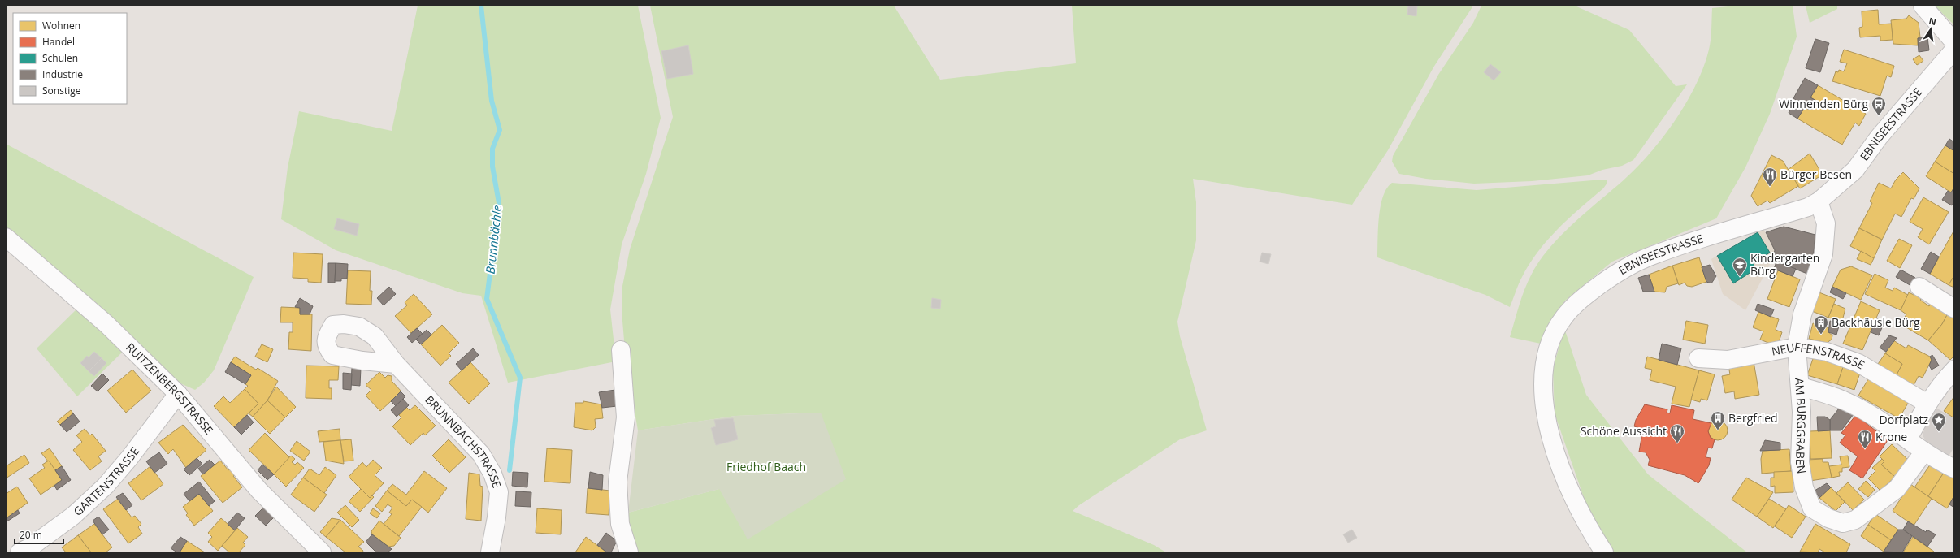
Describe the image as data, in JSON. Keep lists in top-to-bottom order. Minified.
{"streets":{"street":["EBNISEESTRASSE","NEUFFENSTRASSE","RUITZENBERGSTRASSE","AM BURGGRABEN","BRUNNBACHSTRASSE","GARTENSTRASSE"]},"crossings":[["EBNISEESTRASSE","AM BURGGRABEN"],["NEUFFENSTRASSE","AM BURGGRABEN"],["RUITZENBERGSTRASSE","GARTENSTRASSE"]],"water":["Brunnbächle"],"parks":["Friedhof Baach"],"places":{"bus stop":["Winnenden Bürg"],"restaurant":["Bürger Besen","Schöne Aussicht","Krone"],"school or university":["Kindergarten Bürg"],"building":["Backhäusle Bürg","Bergfried"],"place":["Dorfplatz"]},"legend":["Wohnen","Handel","Schulen","Industrie","Sonstige"],"scale_bar":"20 m","north":"top"}
